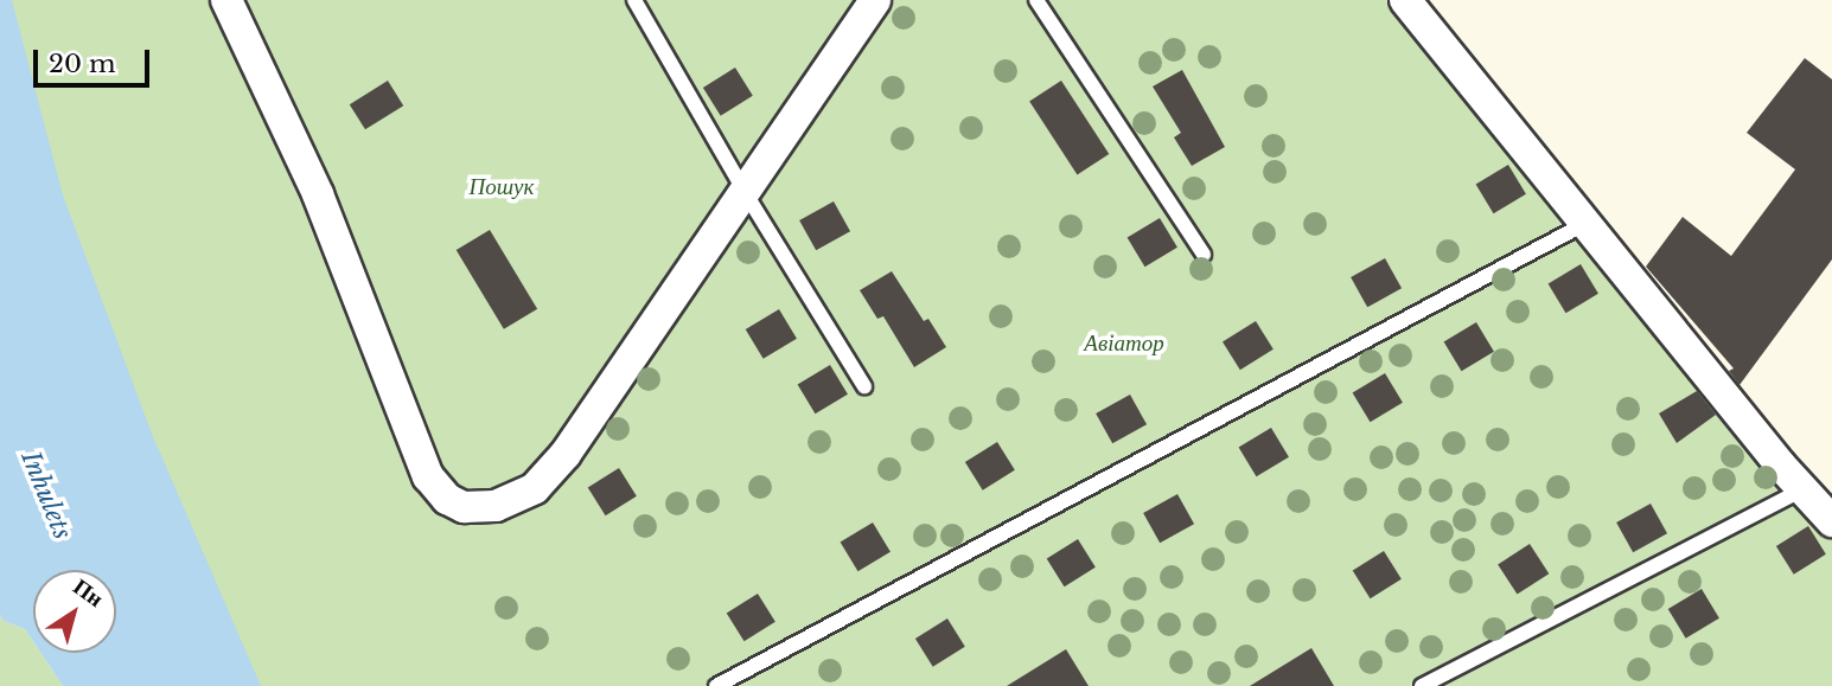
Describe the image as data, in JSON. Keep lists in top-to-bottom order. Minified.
{"water":["Inhulets"],"parks":["Пошук","Авіатор"],"scale_bar":"20 m","north":"top right"}
